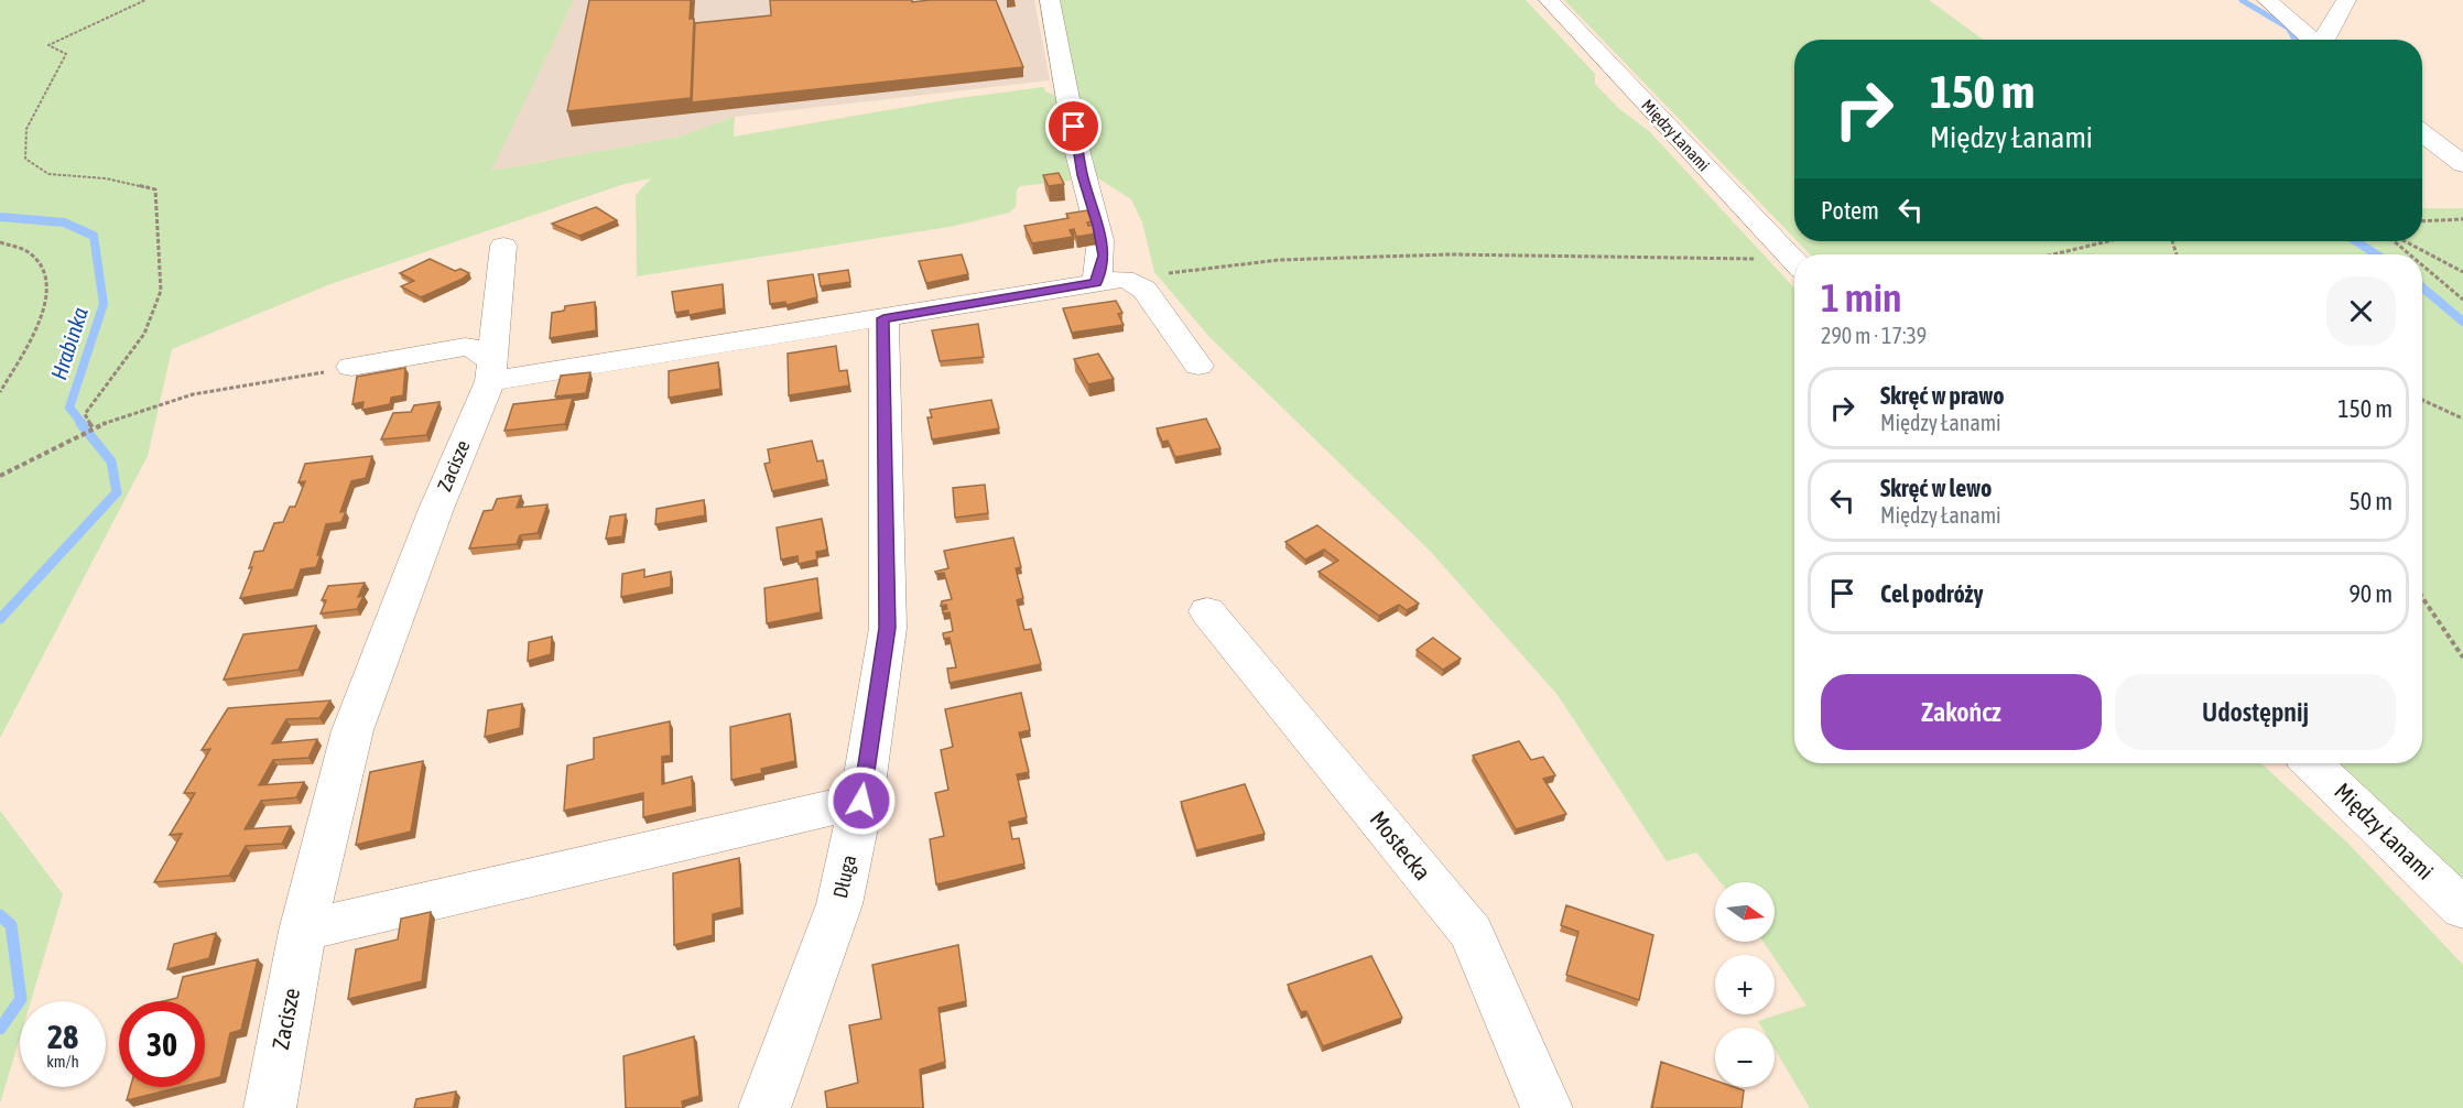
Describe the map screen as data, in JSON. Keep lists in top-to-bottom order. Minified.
{"streets":{"street":["Między Łanami","Zacisze","Mostecka","Długa"]},"water":["Hrabinka"],"north":"right","page":{"turn":["150 m","Między Łanami"],"then":"Potem","heading":["1 min","290 m · 17:39"],"list":[{"name":"Skręć w prawo","note":"Między Łanami","value":"150 m"},{"name":"Skręć w lewo","note":"Między Łanami","value":"50 m"},{"name":"Cel podróży","value":"90 m"}],"buttons":["Zakończ","Udostępnij"],"map_buttons":["+","−"],"speed":"28 km/h","limit":"30"}}
